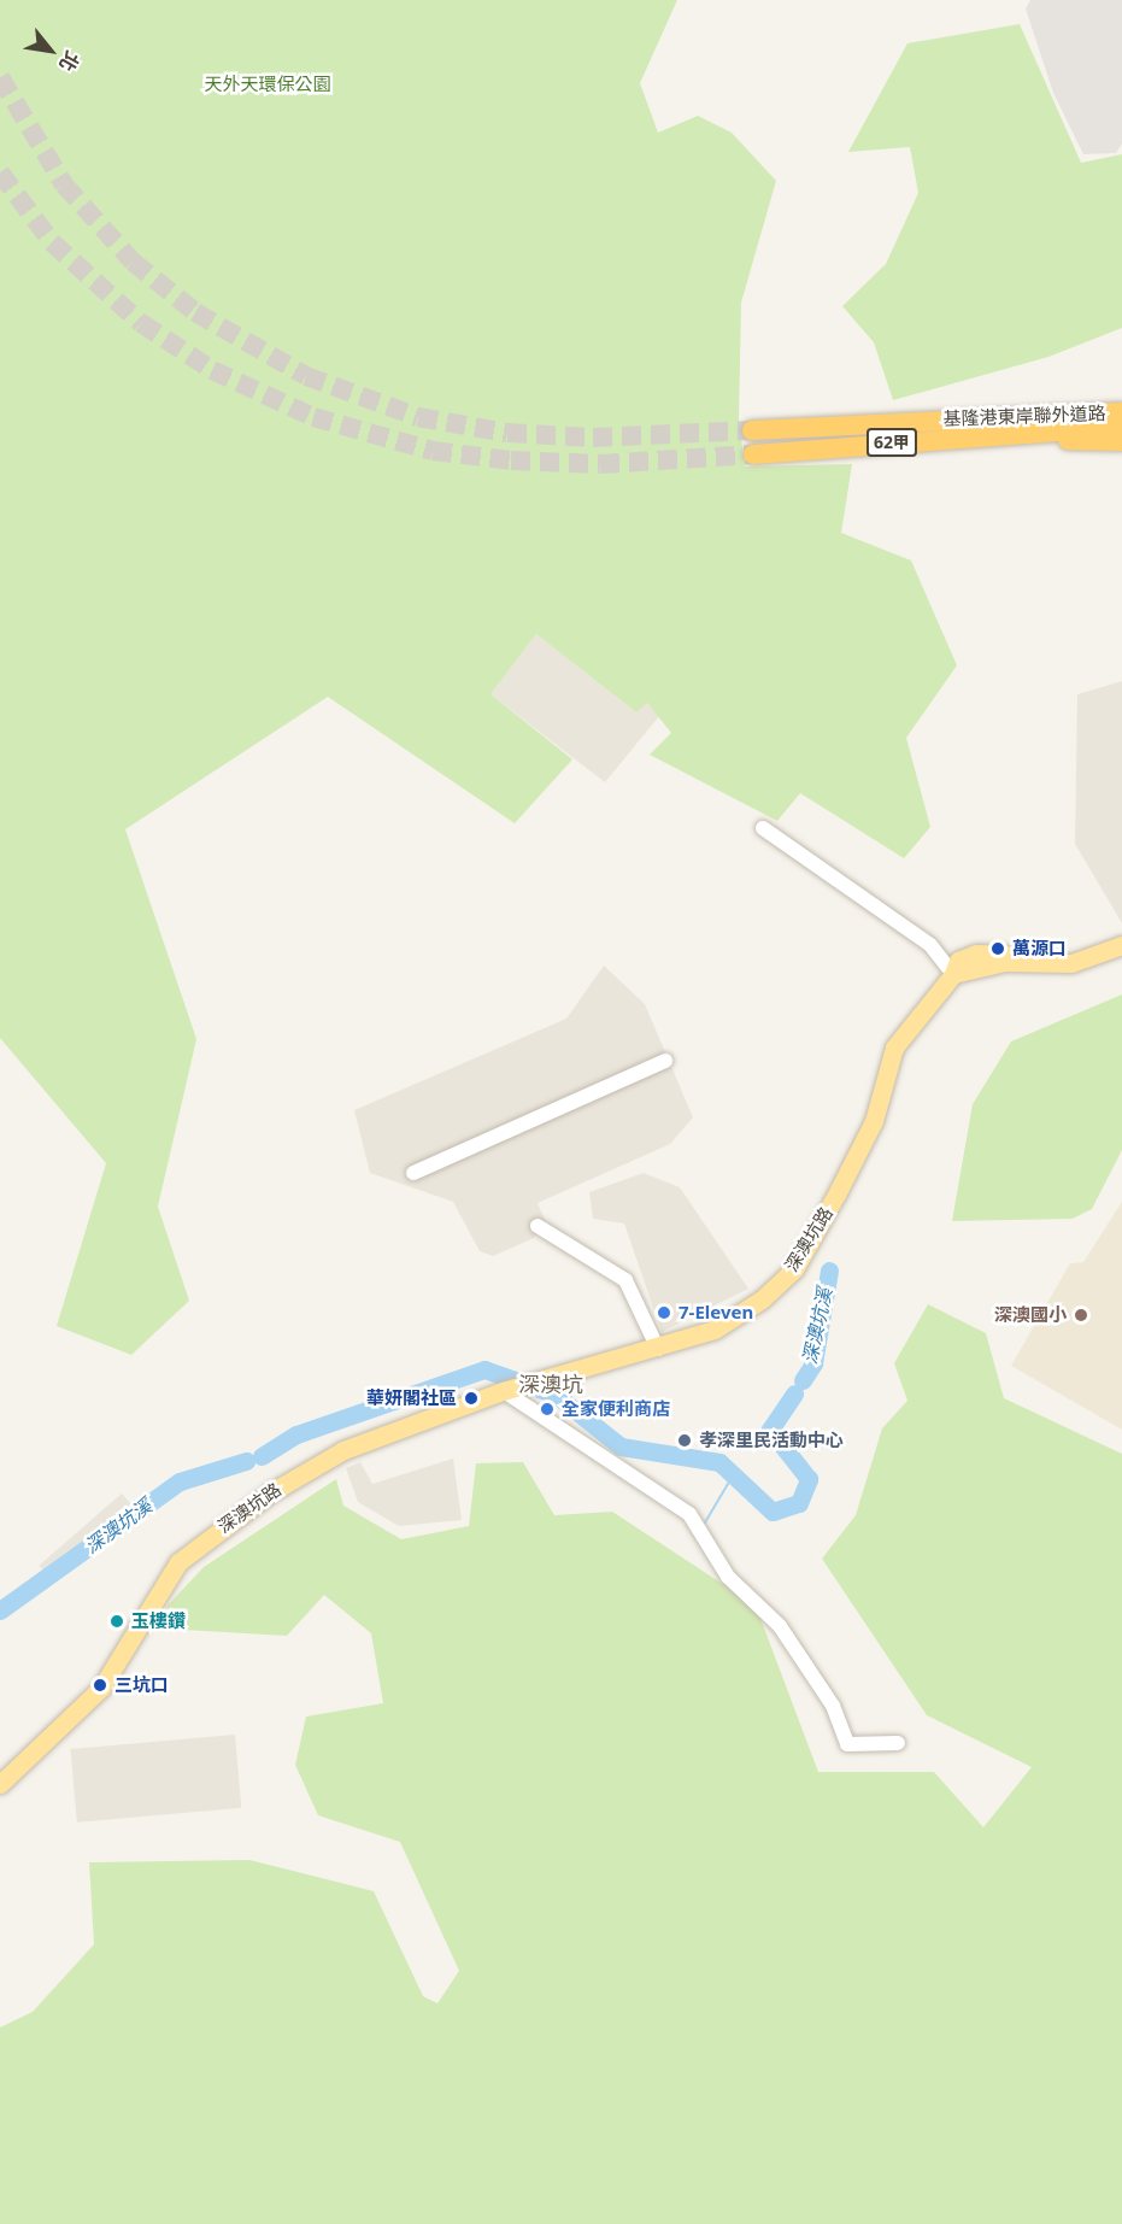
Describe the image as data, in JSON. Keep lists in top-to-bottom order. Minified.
{"streets":{"highway":["基隆港東岸聯外道路","62甲"],"main road":["深澳坑路"]},"districts":["深澳坑"],"water":["深澳坑溪"],"parks":["天外天環保公園"],"places":["萬源口","7-Eleven","深澳國小","華妍閣社區","全家便利商店","孝深里民活動中心","玉樓鑽","三坑口"],"north":"bottom right"}
